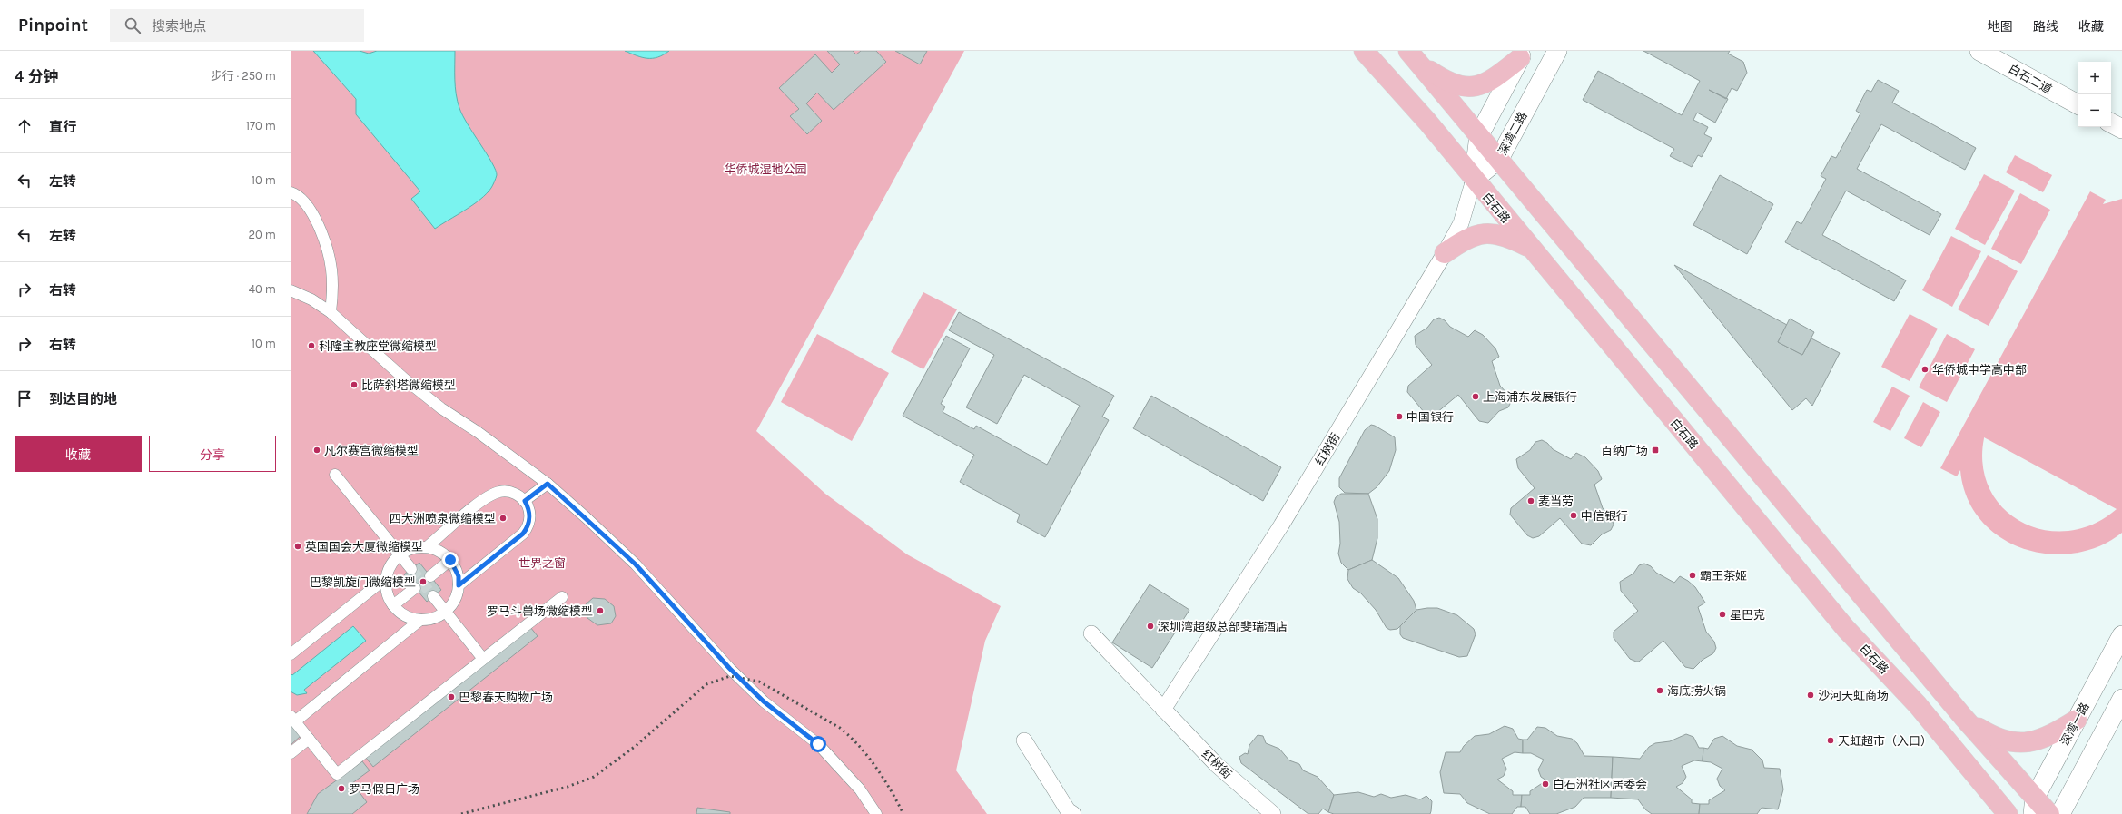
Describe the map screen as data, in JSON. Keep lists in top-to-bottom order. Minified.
{"streets":{"main road":["白石路"],"street":["白石二道","深湾二路","红树街","深湾一路"]},"crossings":[["深湾二路","白石路"],["深湾二路","红树街"],["白石路","红树街"]],"parks":["华侨城湿地公园","世界之窗"],"places":{"other":["科隆主教座堂微缩模型","华侨城中学高中部","比萨斜塔微缩模型","上海浦东发展银行","中国银行","凡尔赛宫微缩模型","麦当劳","中信银行","四大洲喷泉微缩模型","英国国会大厦微缩模型","霸王茶姬","巴黎凯旋门微缩模型","罗马斗兽场微缩模型","星巴克","深圳湾超级总部斐瑞酒店","海底捞火锅","沙河天虹商场","巴黎春天购物广场","天虹超市（入口）","白石洲社区居委会","罗马假日广场"],"transit":["百纳广场"]},"page":{"header":"Pinpoint","search":"搜索地点","nav":["地图","路线","收藏"],"heading":["4 分钟","步行 · 250 m"],"map_buttons":["+","−"],"list":[["直行","170 m"],["左转","10 m"],["左转","20 m"],["右转","40 m"],["右转","10 m"],"到达目的地"],"buttons":["收藏","分享"]}}
